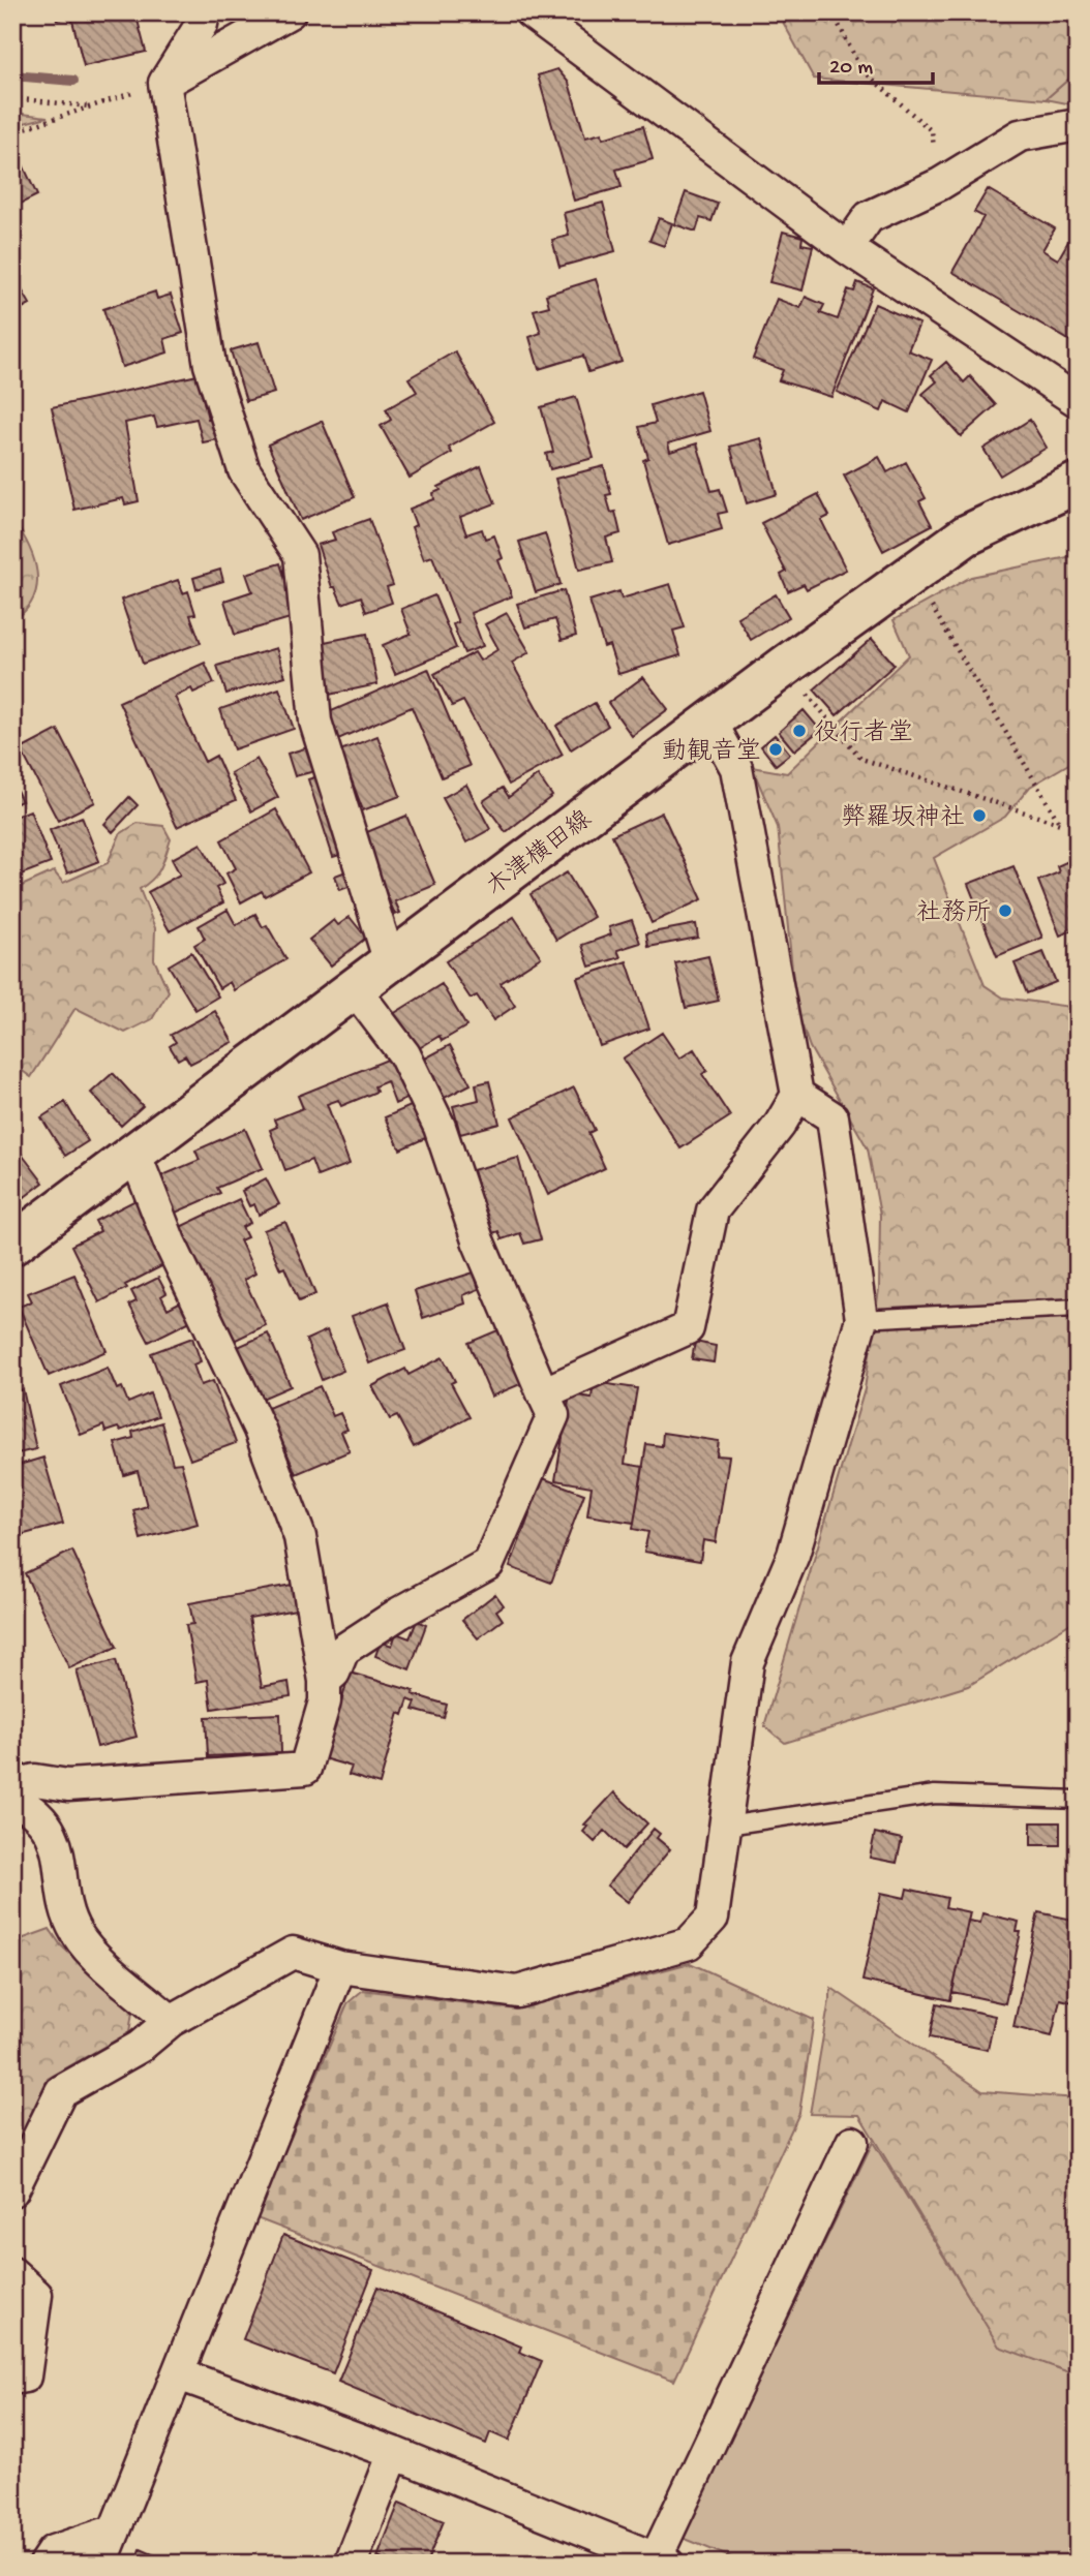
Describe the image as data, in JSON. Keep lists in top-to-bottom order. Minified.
{"streets":{"main road":["木津横田線"]},"places":["役行者堂","動観音堂","弊羅坂神社","社務所"],"scale_bar":"20 m"}
